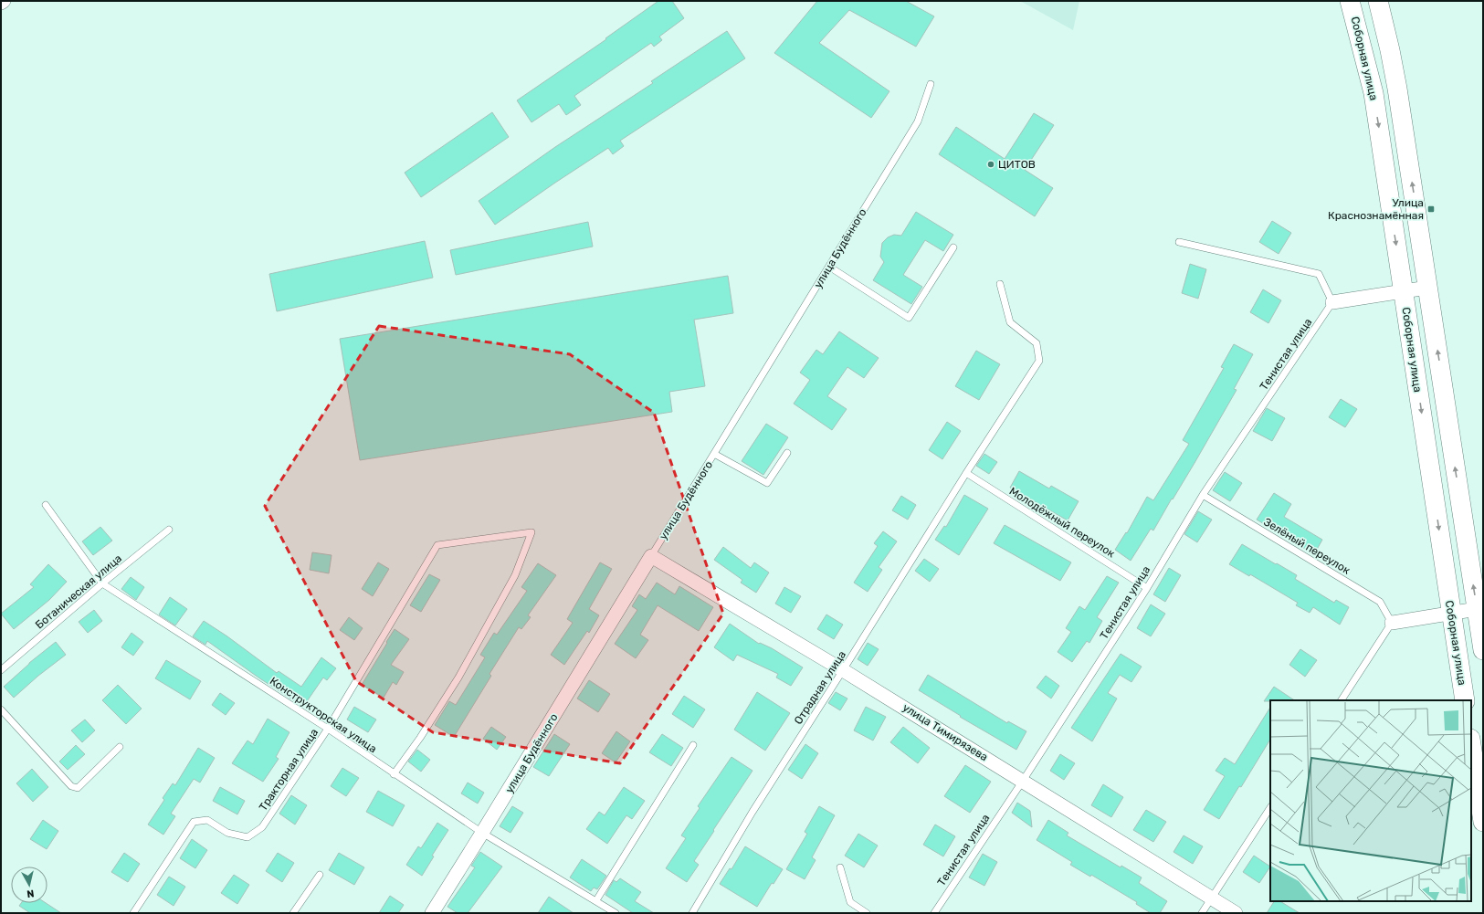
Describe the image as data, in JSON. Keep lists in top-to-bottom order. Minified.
{"streets":{"street":["Соборная улица","улица Будённого","улица Тимирязева"],"lane":["Тенистая улица","Молодёжный переулок","Зелёный переулок","Ботаническая улица","Отрадная улица","Конструкторская улица","Тракторная улица"]},"crossings":[["улица Будённого","Конструкторская улица"],["улица Будённого","улица Тимирязева"],["Тенистая улица","Молодёжный переулок"],["Тенистая улица","Зелёный переулок"],["Тенистая улица","улица Тимирязева"],["Молодёжный переулок","Отрадная улица"],["Ботаническая улица","Конструкторская улица"],["Отрадная улица","улица Тимирязева"],["Конструкторская улица","Тракторная улица"]],"places":{"other":["ЦИТОВ"],"transit":["Улица Краснознамённая"]},"north":"bottom"}
